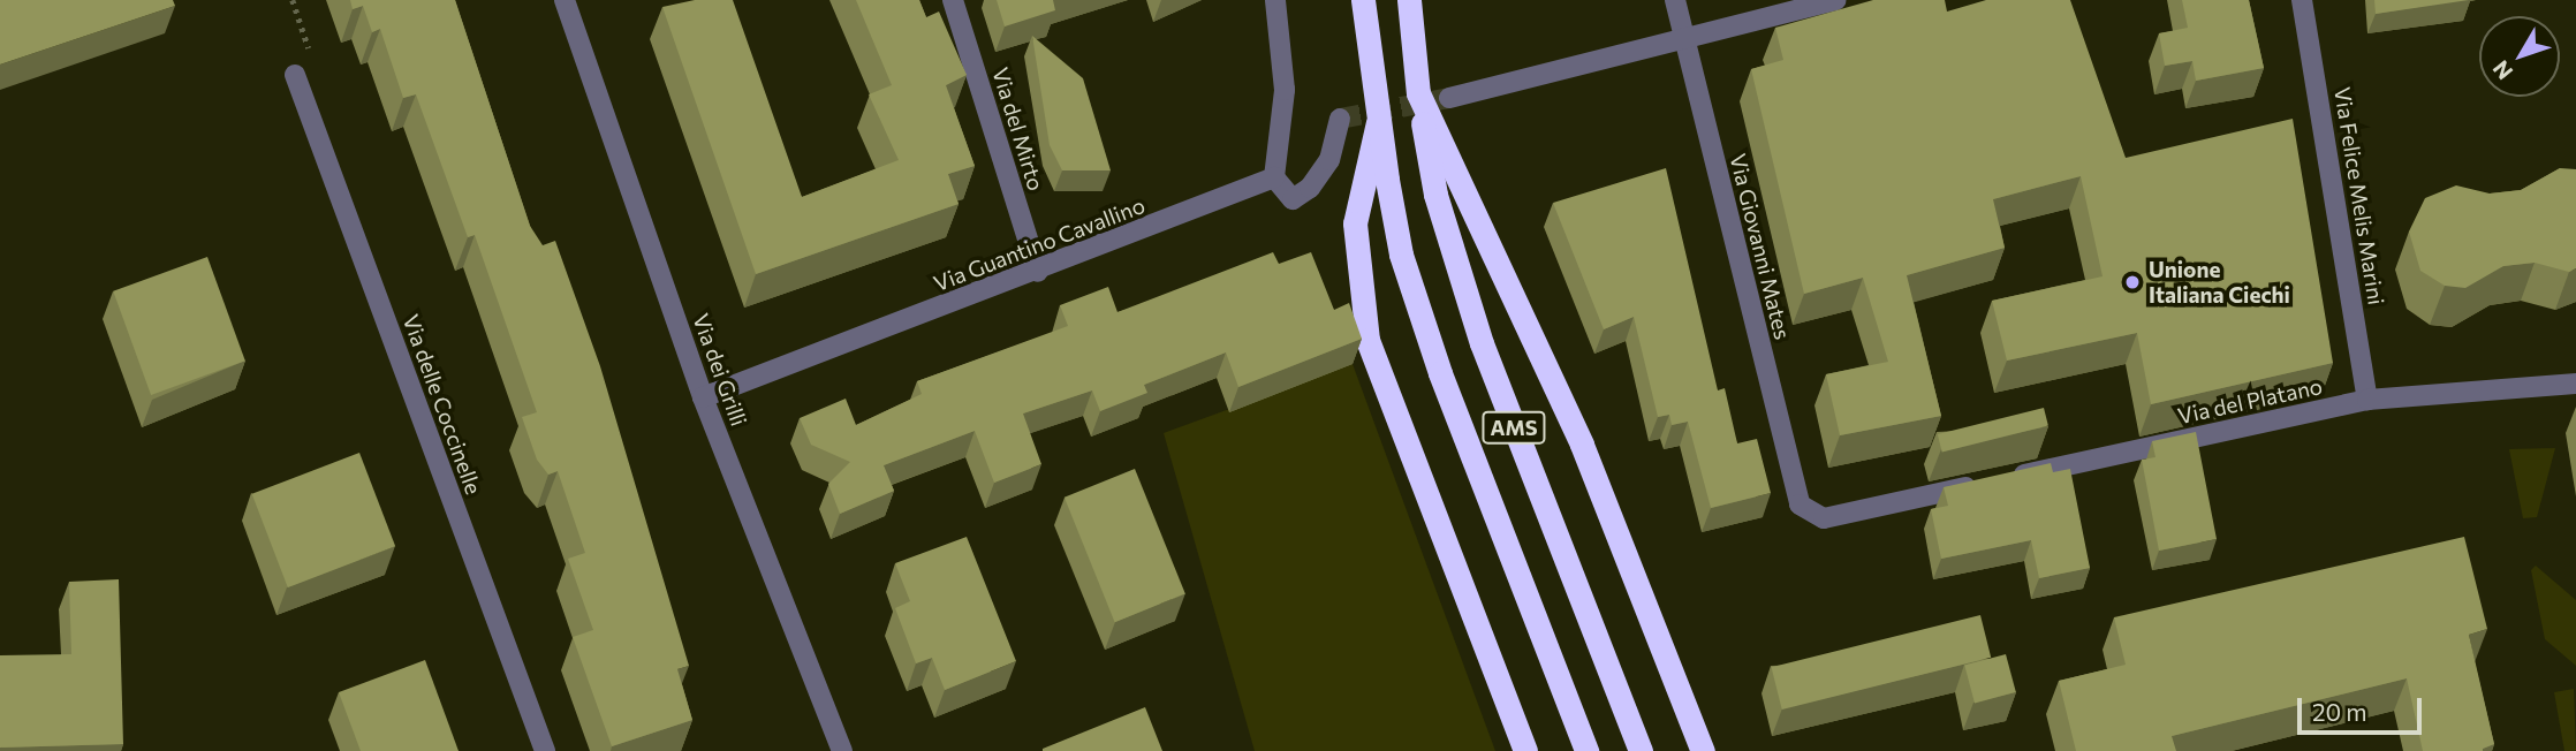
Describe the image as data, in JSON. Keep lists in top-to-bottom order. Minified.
{"streets":{"highway":["AMS"],"street":["Via del Mirto","Via Felice Melis Marini","Via Guantino Cavallino","Via Giovanni Mates","Via dei Grilli","Via del Platano","Via delle Coccinelle"]},"crossings":[["Via del Mirto","Via Guantino Cavallino"],["Via Felice Melis Marini","Via del Platano"],["Via Guantino Cavallino","Via dei Grilli"],["Via Giovanni Mates","Via del Platano"]],"places":["Unione Italiana Ciechi"],"scale_bar":"20 m","north":"bottom left"}
